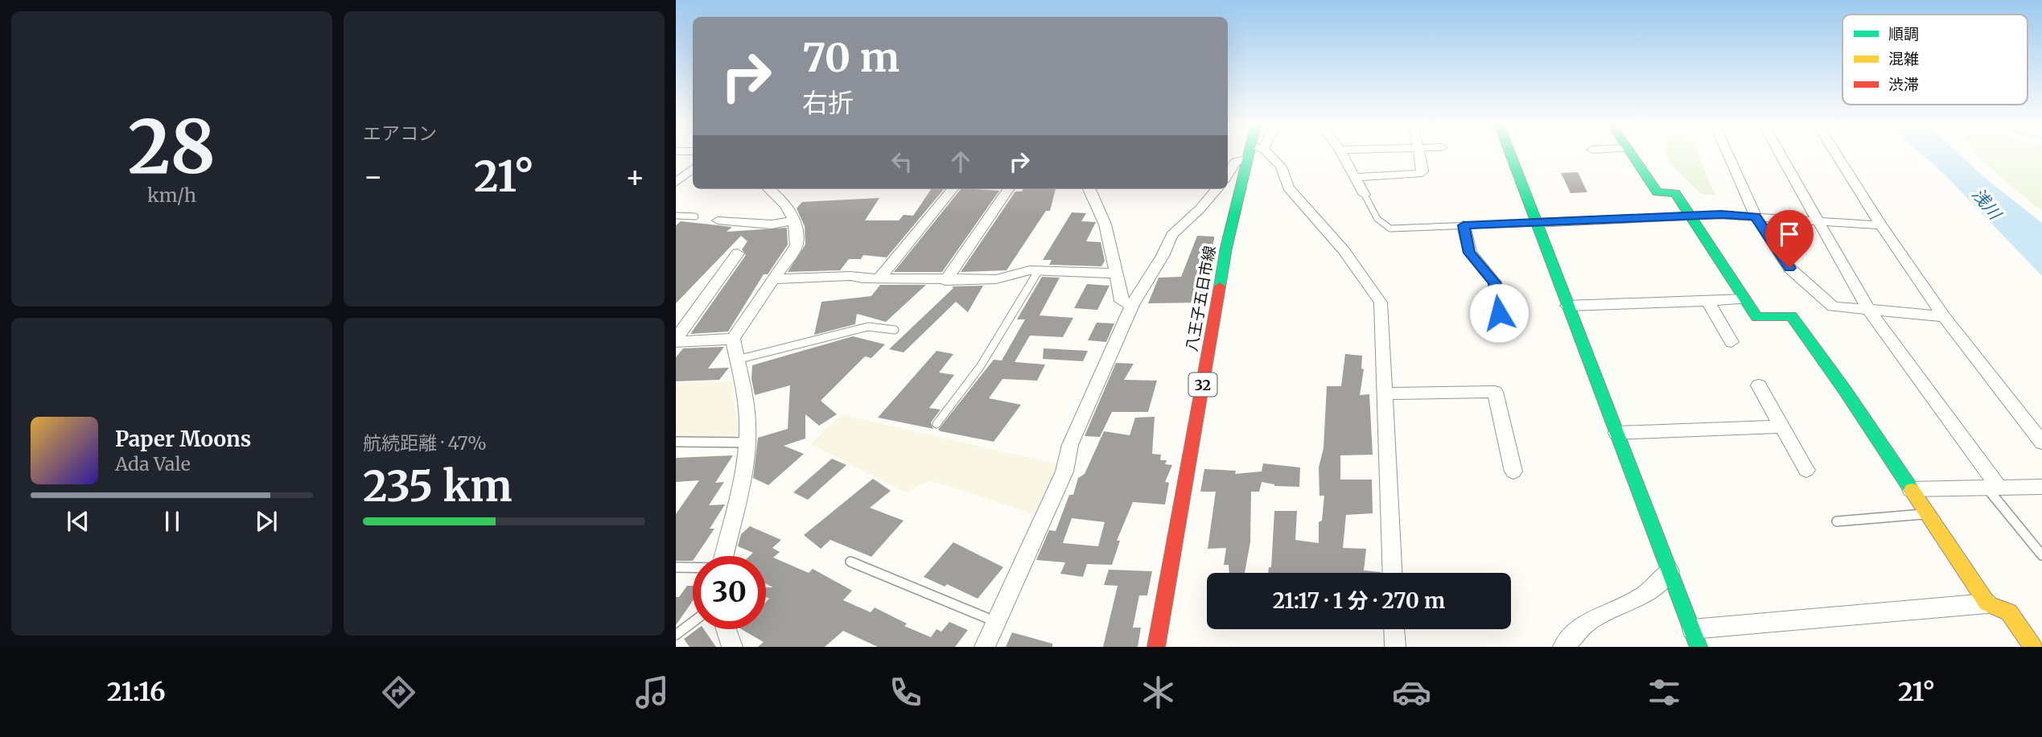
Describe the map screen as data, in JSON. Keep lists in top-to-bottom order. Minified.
{"streets":{"street":["八王子五日市線","32"]},"water":["浅川"],"legend":["順調","混雑","渋滞"],"page":{"tile":[["28","km/h"],"エアコン",["航続距離 · 47%","235 km"]],"turn":["70 m","右折"],"heat":["−","21°","+"],"song":["Paper Moons","Ada Vale"],"limit":"30","trip":"21:17 · 1 分 · 270 m","tabs":["21:16","21°"]}}
